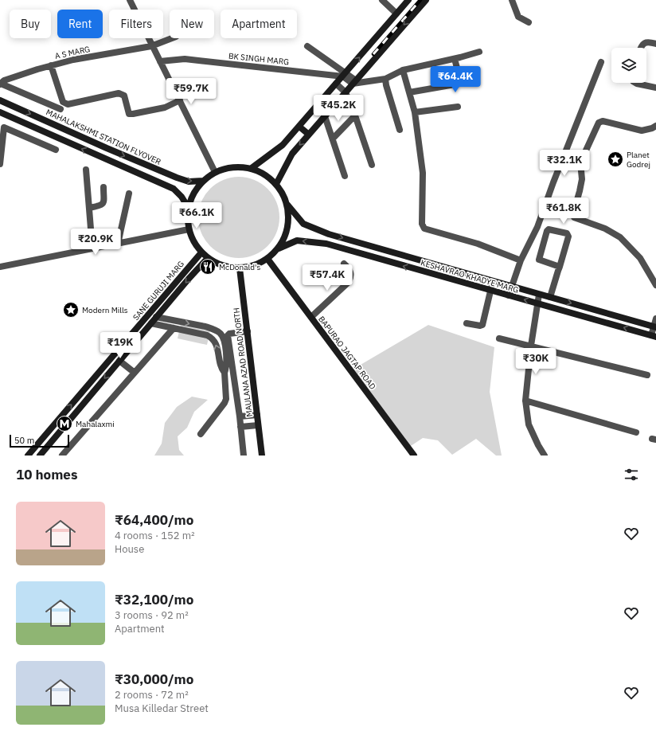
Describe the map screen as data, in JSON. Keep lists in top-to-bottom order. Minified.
{"streets":{"main road":["MAHALAKSHMI STATION FLYOVER","KESHAVRAO KHADYE MARG","SANE GURUJI MARG","BAPURAO JAGTAP ROAD","MAULANA AZAD ROAD NORTH"],"street":["A S MARG","BK SINGH MARG"]},"crossings":[["MAHALAKSHMI STATION FLYOVER","KESHAVRAO KHADYE MARG"],["MAHALAKSHMI STATION FLYOVER","SANE GURUJI MARG"],["MAHALAKSHMI STATION FLYOVER","BAPURAO JAGTAP ROAD"],["MAHALAKSHMI STATION FLYOVER","MAULANA AZAD ROAD NORTH"],["KESHAVRAO KHADYE MARG","SANE GURUJI MARG"],["KESHAVRAO KHADYE MARG","BAPURAO JAGTAP ROAD"],["KESHAVRAO KHADYE MARG","MAULANA AZAD ROAD NORTH"],["SANE GURUJI MARG","BAPURAO JAGTAP ROAD"],["SANE GURUJI MARG","MAULANA AZAD ROAD NORTH"],["BAPURAO JAGTAP ROAD","MAULANA AZAD ROAD NORTH"]],"places":{"place":["Planet Godrej","Modern Mills"],"restaurant":["McDonald's"],"metro station":["Mahalaxmi"]},"scale_bar":"50 m","page":{"chip":["Buy","Rent","Filters","New","Apartment"],"price":["₹64.4K","₹59.7K","₹45.2K","₹32.1K","₹61.8K","₹66.1K","₹20.9K","₹57.4K","₹19K","₹30K"],"scale":"50 m","heading":"10 homes","list":[{"name":"₹64,400/mo","note":"4 rooms · 152 m² · House"},{"name":"₹32,100/mo","note":"3 rooms · 92 m² · Apartment"},{"name":"₹30,000/mo","note":"2 rooms · 72 m² · Musa Killedar Street"}]}}
